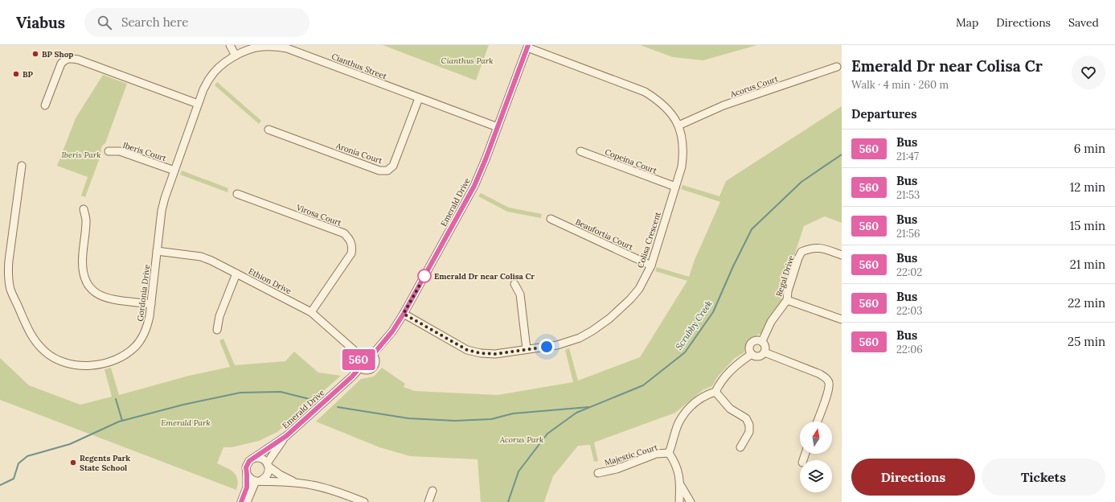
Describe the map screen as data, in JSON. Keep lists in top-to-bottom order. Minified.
{"streets":{"street":["Cianthus Street","Acorus Court","Iberis Court","Aronia Court","Copeina Court","Emerald Drive","Virosa Court","Beaufortia Court","Colisa Crescent","Regal Drive","Ethion Drive","Gordonia Drive","Majestic Court"]},"crossings":[["Cianthus Street","Iberis Court"],["Cianthus Street","Aronia Court"],["Cianthus Street","Emerald Drive"],["Cianthus Street","Ethion Drive"],["Cianthus Street","Gordonia Drive"],["Acorus Court","Colisa Crescent"],["Copeina Court","Colisa Crescent"],["Emerald Drive","Colisa Crescent"],["Emerald Drive","Ethion Drive"],["Virosa Court","Ethion Drive"],["Beaufortia Court","Colisa Crescent"],["Ethion Drive","Gordonia Drive"]],"water":["Scrubby Creek"],"parks":["Cianthus Park","Iberis Park","Emerald Park","Acorus Park"],"places":["BP Shop","BP","Emerald Dr near Colisa Cr","Regents Park State School"],"lines":["bus line 560"],"north":"top","page":{"header":"Viabus","search":"Search here","nav":["Map","Directions","Saved"],"on_map":"560","heading":[["Emerald Dr near Colisa Cr","Walk · 4 min · 260 m"],"Departures"],"list":[{"mark":"560","name":"Bus","note":"21:47","value":"6 min"},{"mark":"560","name":"Bus","note":"21:53","value":"12 min"},{"mark":"560","name":"Bus","note":"21:56","value":"15 min"},{"mark":"560","name":"Bus","note":"22:02","value":"21 min"},{"mark":"560","name":"Bus","note":"22:03","value":"22 min"},{"mark":"560","name":"Bus","note":"22:06","value":"25 min"}],"buttons":["Directions","Tickets"]}}
